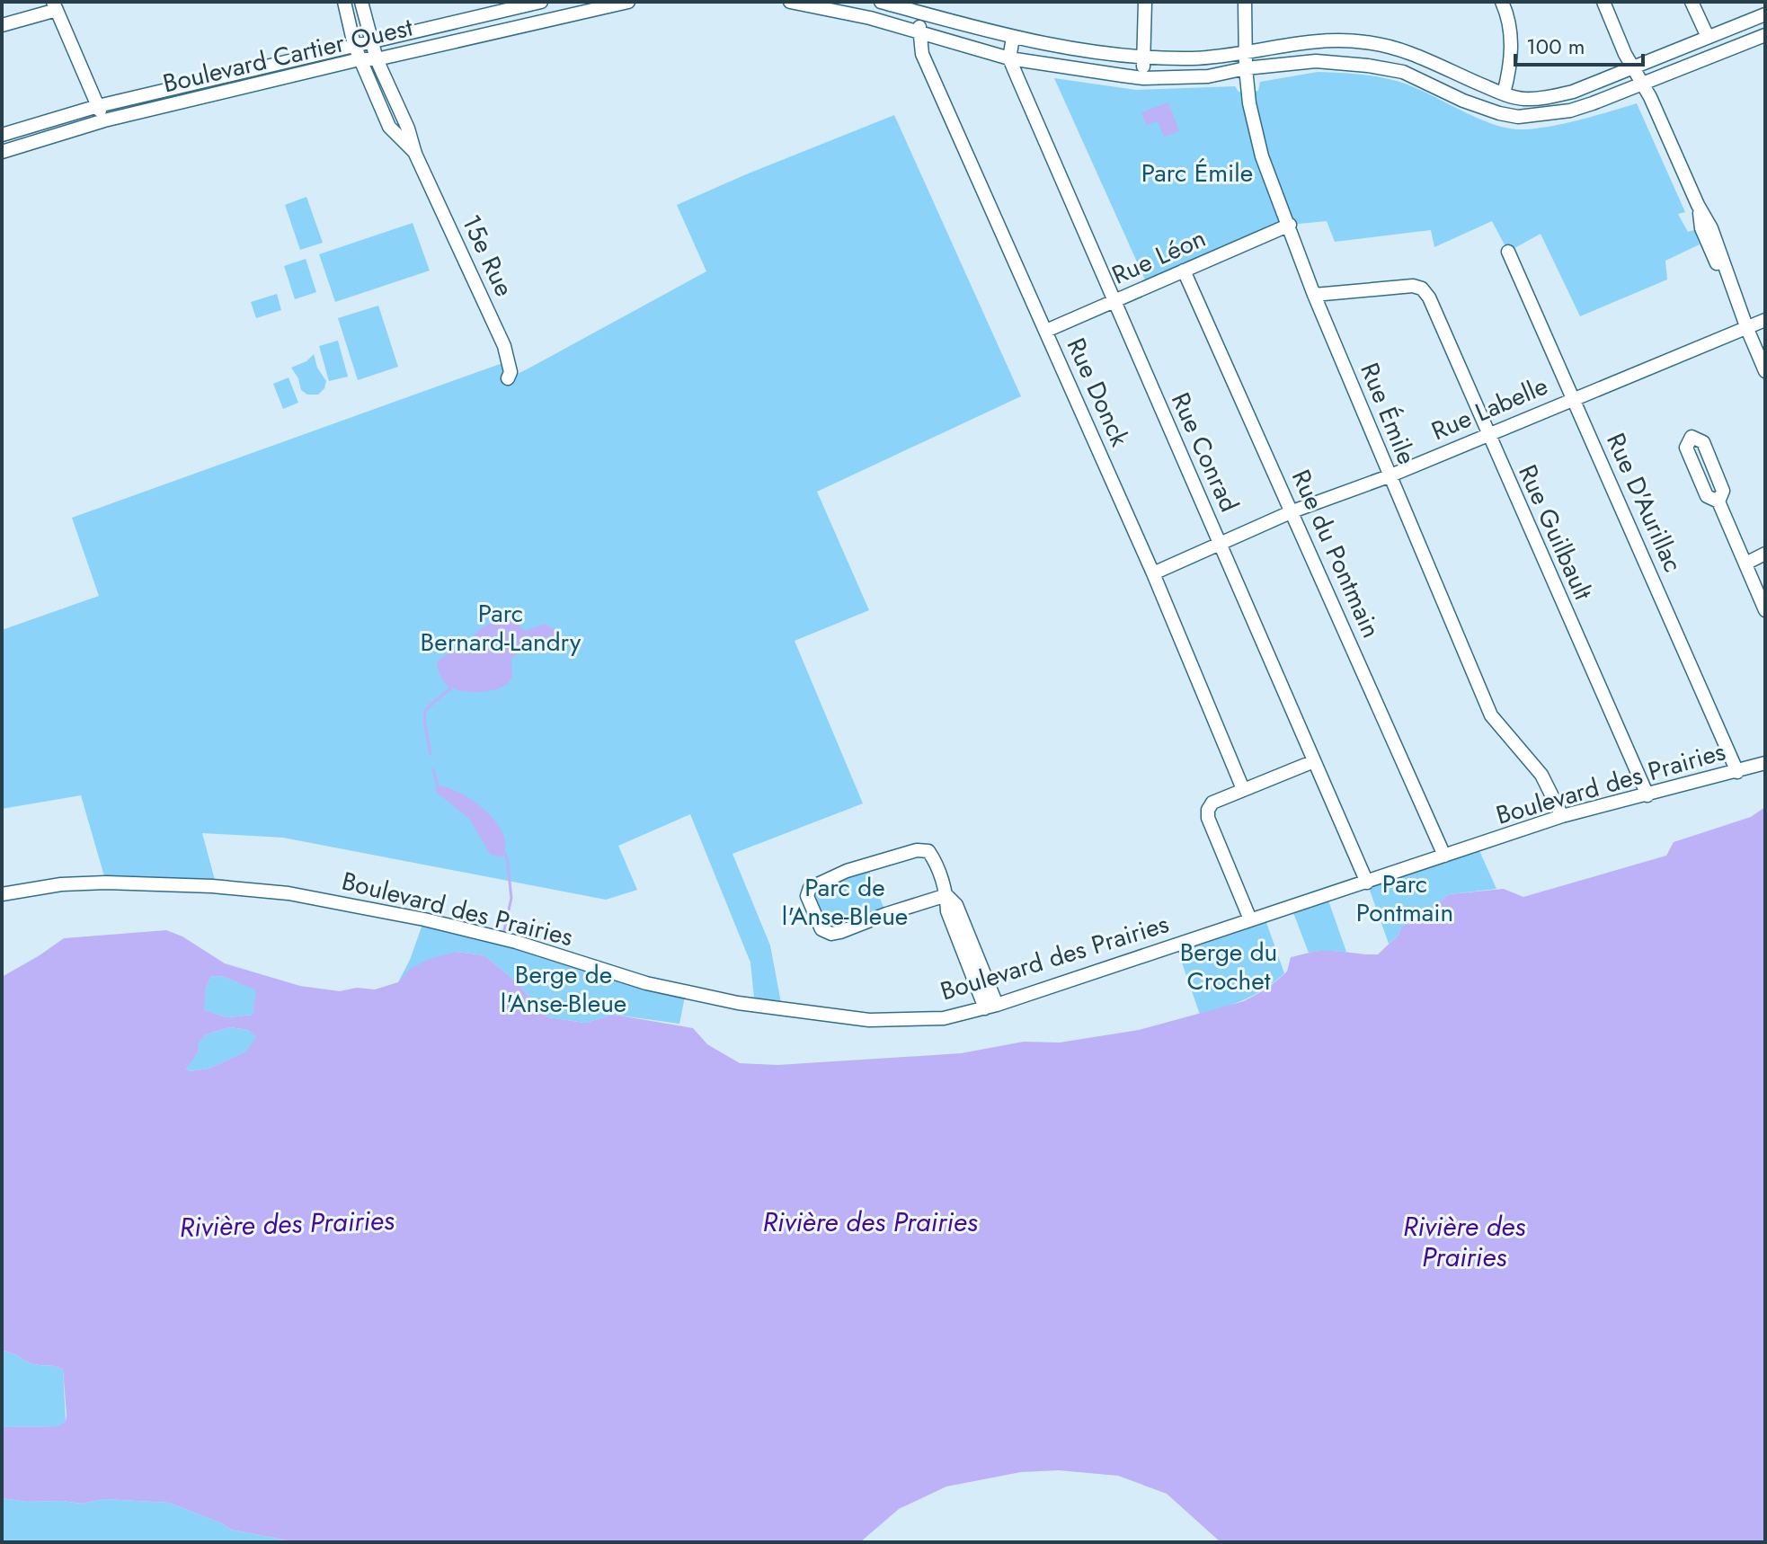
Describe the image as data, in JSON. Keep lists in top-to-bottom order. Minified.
{"streets":{"street":["Boulevard Cartier Ouest","15e Rue","Rue Léon","Rue Donck","Rue Labelle","Rue Émile","Rue Conrad","Rue D'Aurillac","Rue Guilbault","Rue du Pontmain","Boulevard des Prairies"]},"crossings":[["Boulevard Cartier Ouest","15e Rue"],["Rue Léon","Rue Donck"],["Rue Léon","Rue Émile"],["Rue Léon","Rue Conrad"],["Rue Léon","Rue du Pontmain"],["Rue Donck","Rue Labelle"],["Rue Labelle","Rue Émile"],["Rue Labelle","Rue Conrad"],["Rue Labelle","Rue D'Aurillac"],["Rue Labelle","Rue Guilbault"],["Rue Labelle","Rue du Pontmain"],["Rue Émile","Rue Guilbault"],["Rue Émile","Boulevard des Prairies"],["Rue Conrad","Boulevard des Prairies"],["Rue D'Aurillac","Boulevard des Prairies"],["Rue Guilbault","Boulevard des Prairies"],["Rue du Pontmain","Boulevard des Prairies"]],"water":["Rivière des Prairies"],"parks":["Parc Émile","Parc Bernard-Landry","Parc Pontmain","Parc de l'Anse-Bleue","Berge du Crochet","Berge de l'Anse-Bleue"],"scale_bar":"100 m"}
